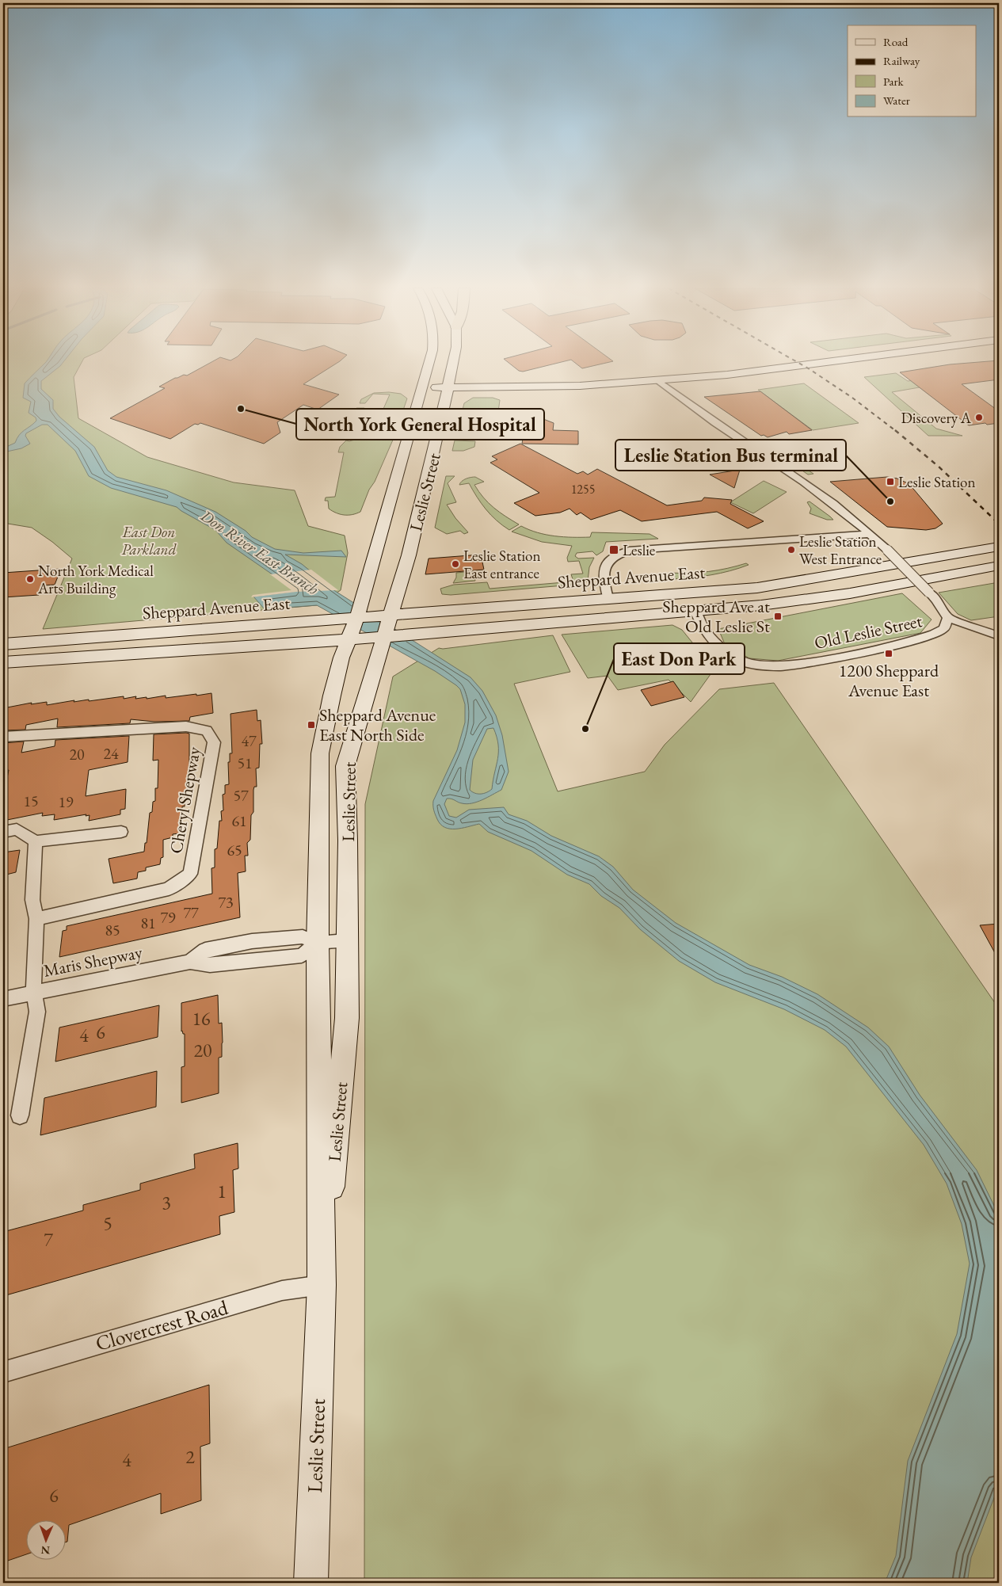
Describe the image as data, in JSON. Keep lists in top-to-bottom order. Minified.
{"streets":{"main road":["Leslie Street","Sheppard Avenue East"],"street":["Old Leslie Street","Cheryl Shepway","Maris Shepway","Clovercrest Road"]},"crossings":[["Leslie Street","Sheppard Avenue East"],["Leslie Street","Maris Shepway"],["Leslie Street","Clovercrest Road"]],"water":["Don River East Branch"],"parks":["East Don Parkland"],"places":{"other":["North York General Hospital","Discovery A","Leslie Station Bus terminal","Leslie Station West Entrance","Leslie Station East entrance","North York Medical Arts Building","East Don Park"],"transit":["Leslie Station","Leslie","Sheppard Ave at Old Leslie St","1200 Sheppard Avenue East","Sheppard Avenue East North Side"]},"house_numbers":["1255","47","24","20","51","57","15","19","61","65","73","77","79","81","85","16","6","4","20","1","3","5","7","2","4","6"],"legend":["Road","Railway","Park","Water"],"north":"bottom"}
